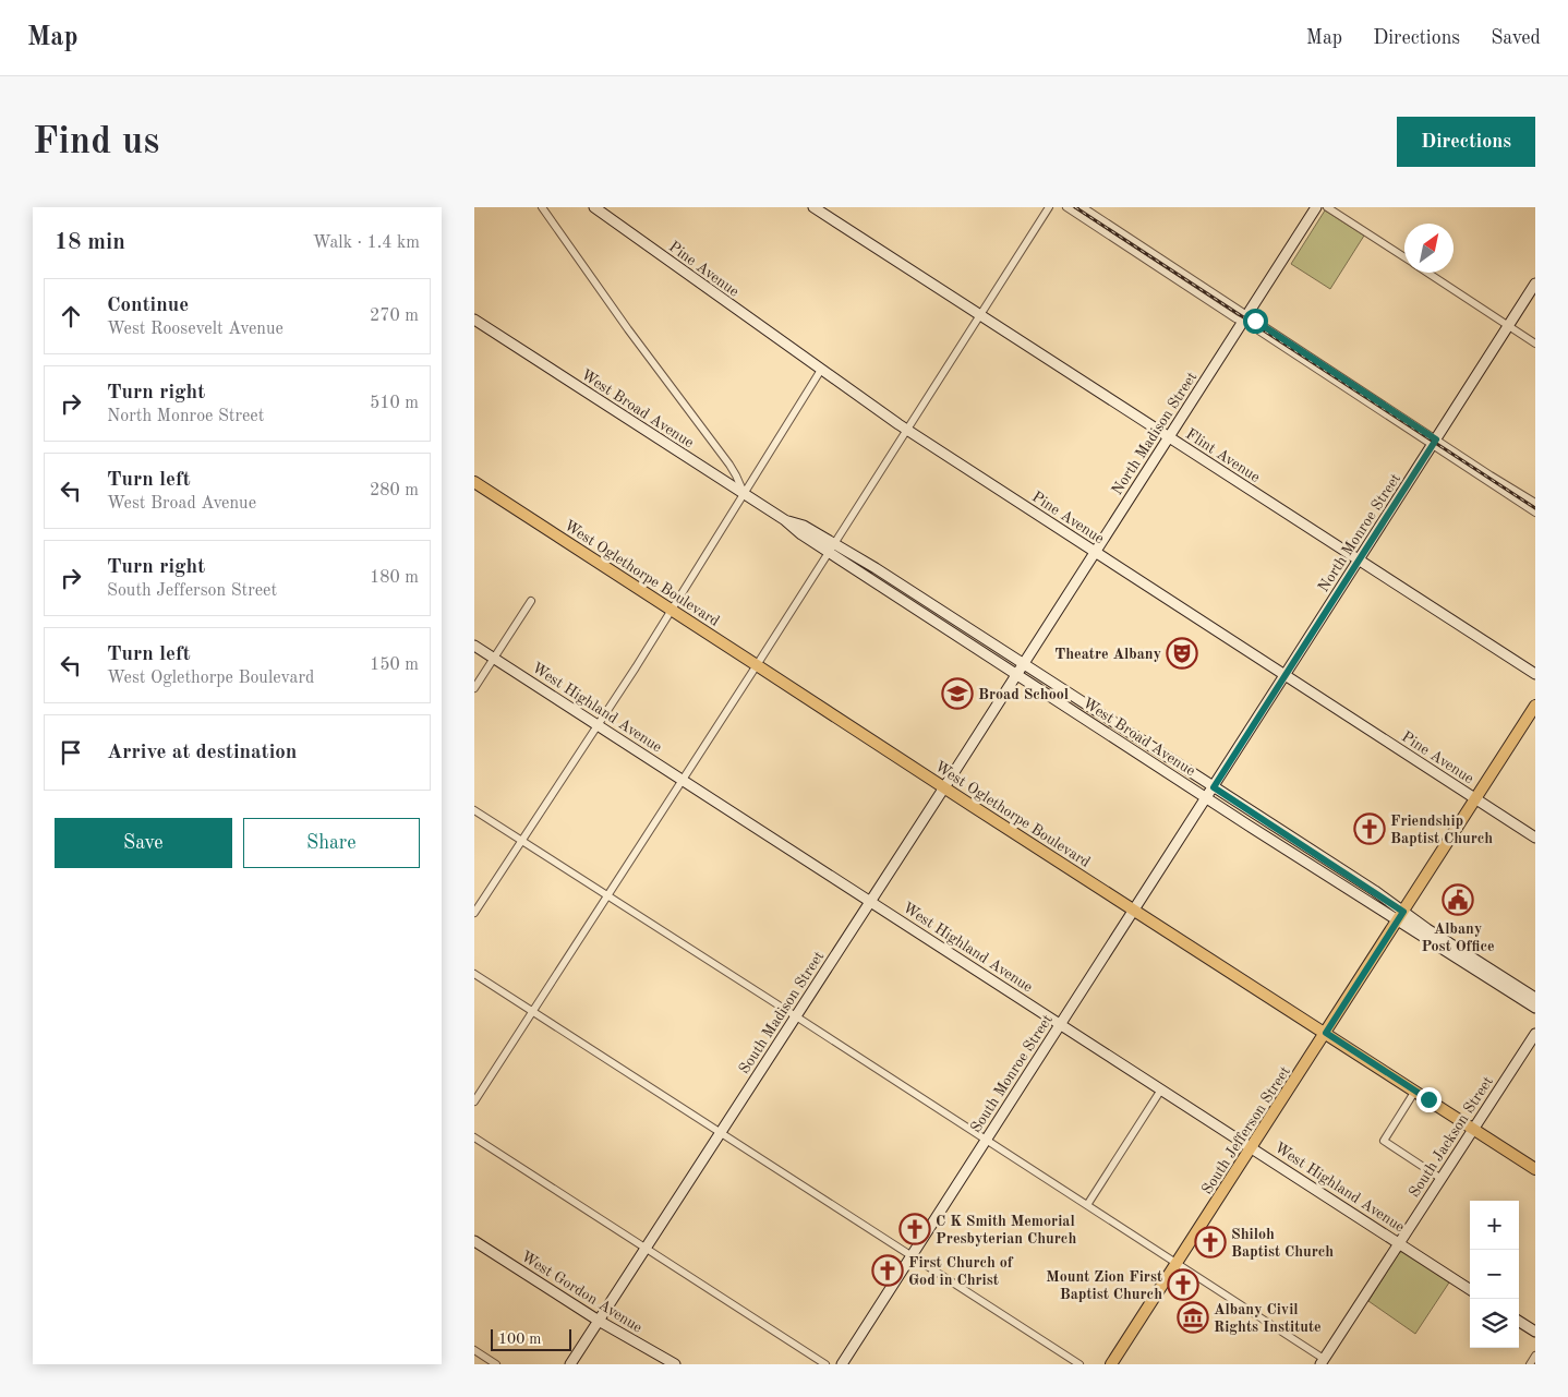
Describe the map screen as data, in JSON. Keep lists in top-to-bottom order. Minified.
{"streets":{"main road":["Pine Avenue","West Broad Avenue","North Madison Street","Flint Avenue","North Monroe Street","West Oglethorpe Boulevard","West Highland Avenue","South Madison Street","South Monroe Street","South Jefferson Street","South Jackson Street","West Gordon Avenue"]},"crossings":[["Pine Avenue","North Madison Street"],["Pine Avenue","North Monroe Street"],["Pine Avenue","South Jefferson Street"],["West Broad Avenue","North Madison Street"],["West Broad Avenue","North Monroe Street"],["West Broad Avenue","South Madison Street"],["West Broad Avenue","South Monroe Street"],["West Broad Avenue","South Jefferson Street"],["North Madison Street","Flint Avenue"],["North Madison Street","South Madison Street"],["Flint Avenue","North Monroe Street"],["North Monroe Street","South Monroe Street"],["West Oglethorpe Boulevard","South Madison Street"],["West Oglethorpe Boulevard","South Monroe Street"],["West Oglethorpe Boulevard","South Jefferson Street"],["West Oglethorpe Boulevard","South Jackson Street"],["West Highland Avenue","South Madison Street"],["West Highland Avenue","South Monroe Street"],["West Highland Avenue","South Jefferson Street"],["West Highland Avenue","South Jackson Street"],["South Madison Street","West Gordon Avenue"]],"places":{"theatre":["Theatre Albany"],"school or university":["Broad School"],"church":["Friendship Baptist Church","C K Smith Memorial Presbyterian Church","Shiloh Baptist Church","First Church of God in Christ","Mount Zion First Baptist Church"],"public building":["Albany Post Office"],"museum":["Albany Civil Rights Institute"]},"scale_bar":"100 m","north":"top right","page":{"header":"Map","nav":["Map","Directions","Saved"],"buttons":["Directions",["Save","Share"]],"title":"Find us","heading":["18 min","Walk · 1.4 km"],"list":[["Continue","West Roosevelt Avenue","270 m"],["Turn right","North Monroe Street","510 m"],["Turn left","West Broad Avenue","280 m"],["Turn right","South Jefferson Street","180 m"],["Turn left","West Oglethorpe Boulevard","150 m"],"Arrive at destination"],"map_buttons":["+","−"],"scale":"100 m"}}
